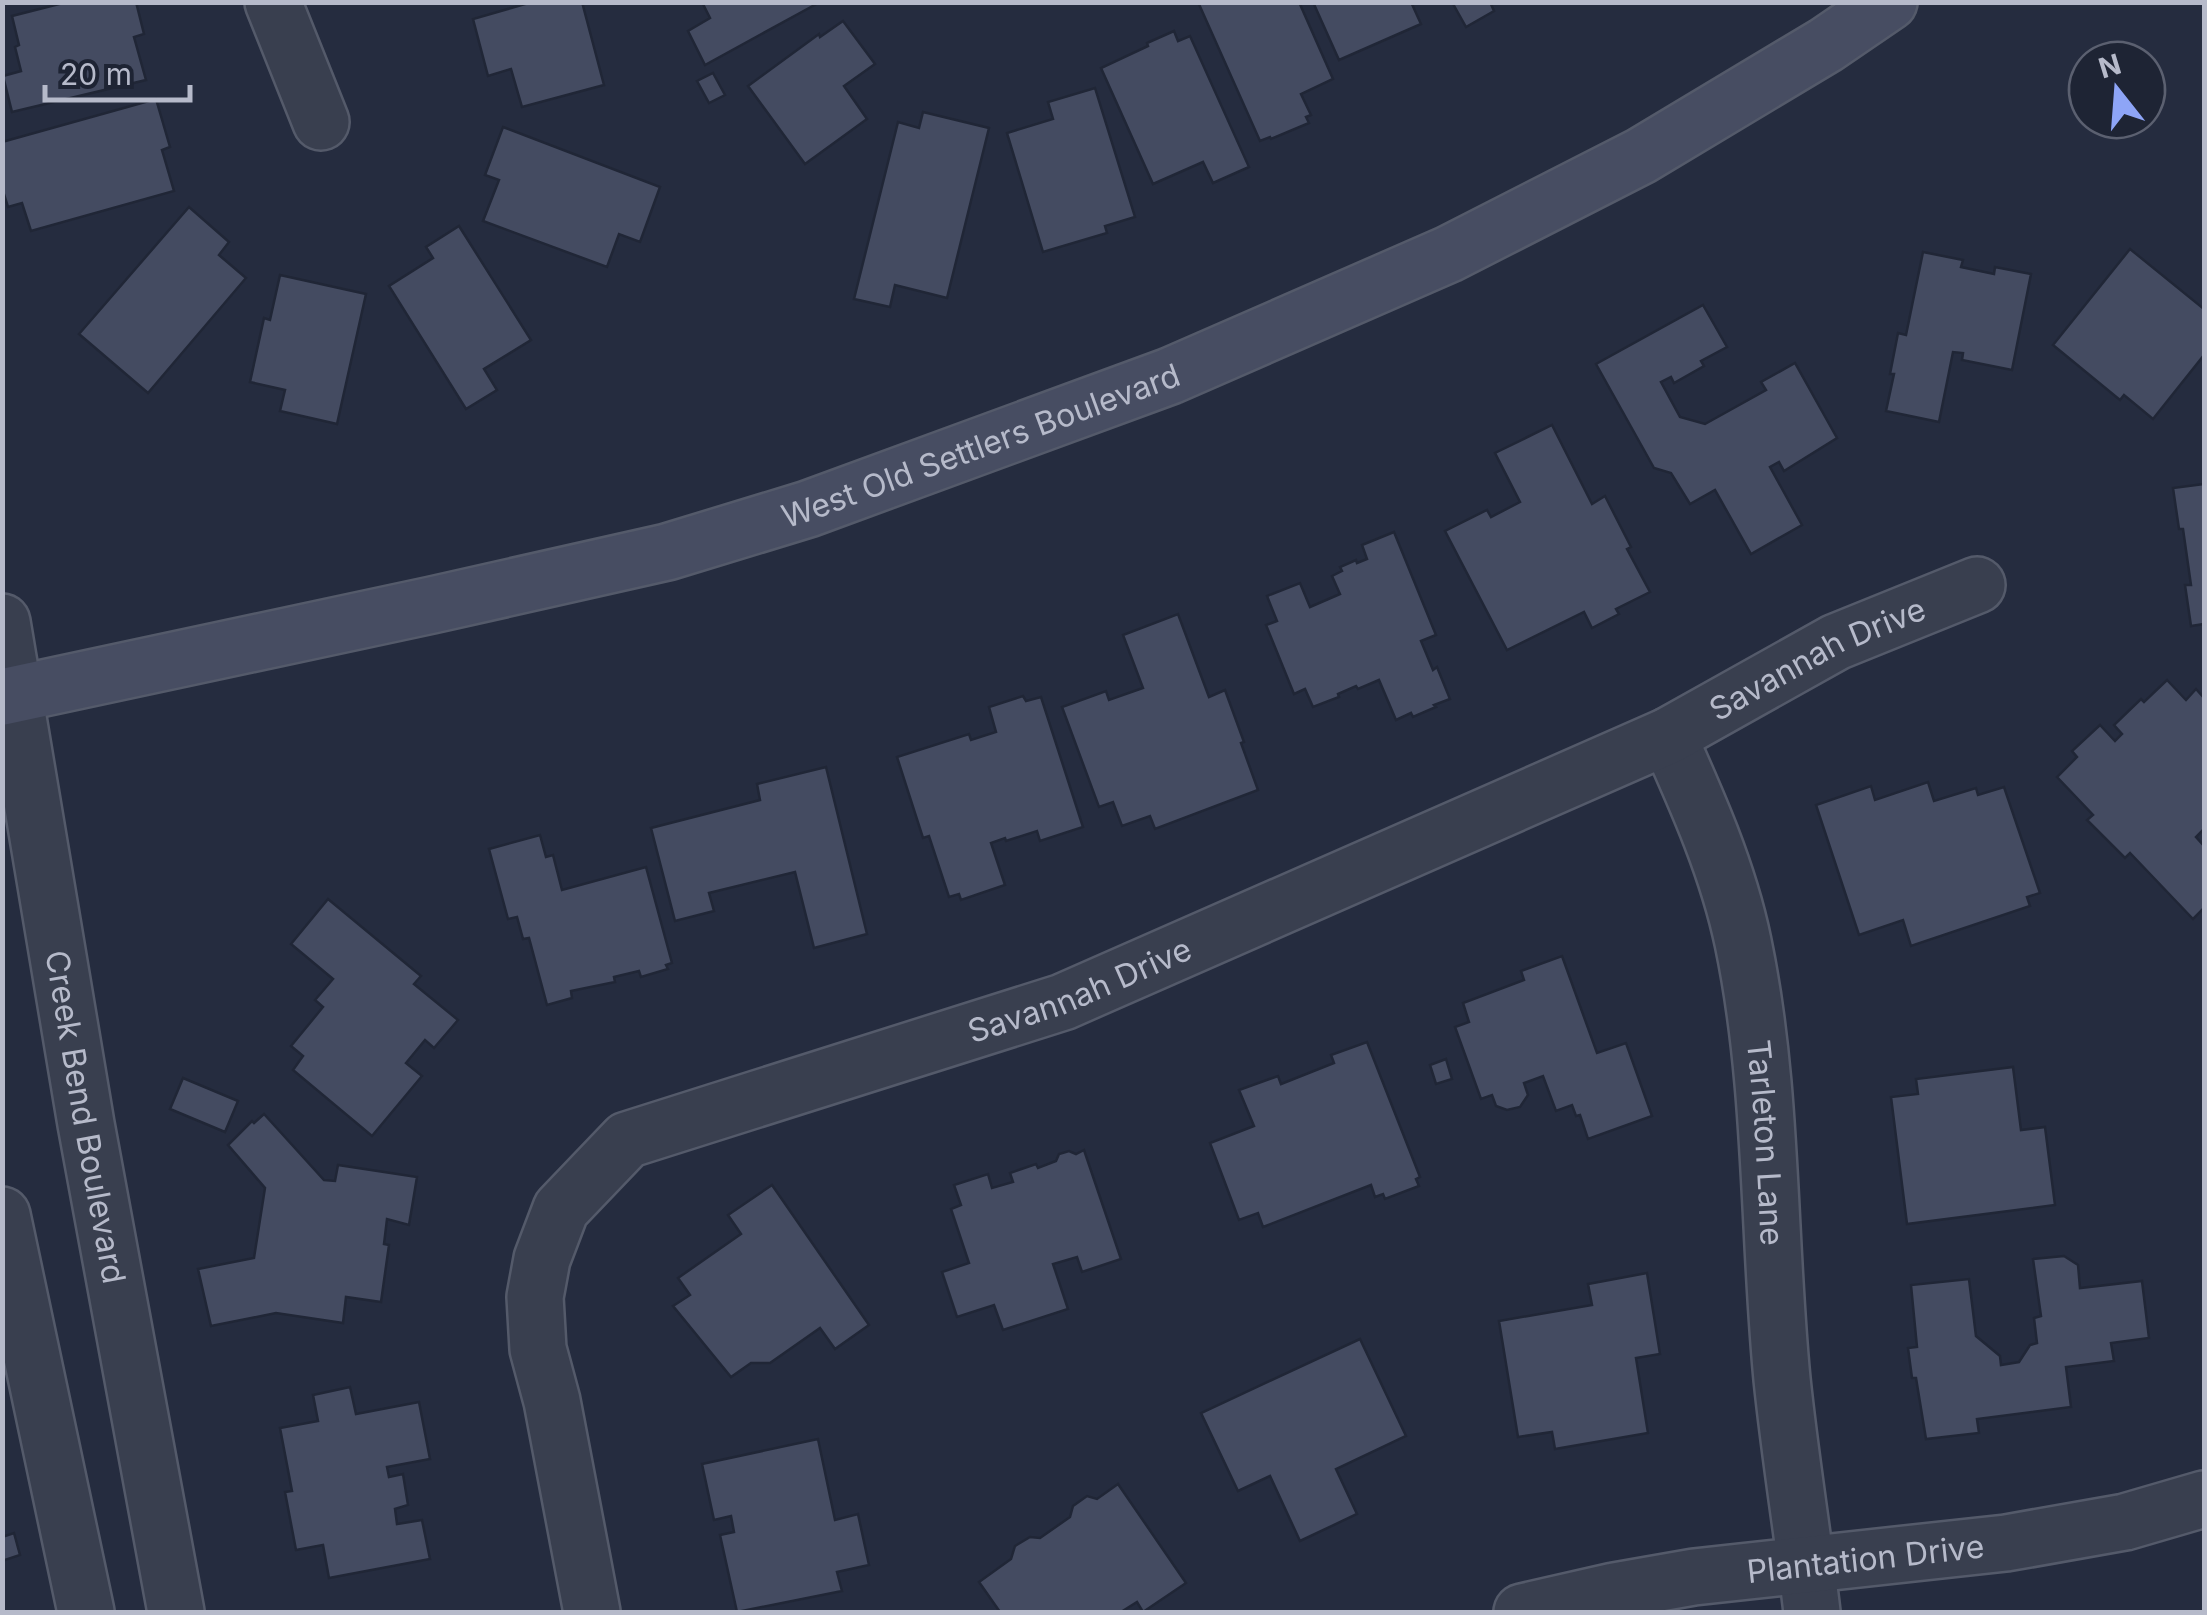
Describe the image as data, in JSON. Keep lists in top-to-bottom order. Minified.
{"streets":{"main road":["West Old Settlers Boulevard"],"street":["Savannah Drive","Creek Bend Boulevard","Tarleton Lane","Plantation Drive"]},"crossings":[["West Old Settlers Boulevard","Creek Bend Boulevard"],["Savannah Drive","Tarleton Lane"],["Tarleton Lane","Plantation Drive"]],"scale_bar":"20 m","north":"top"}
